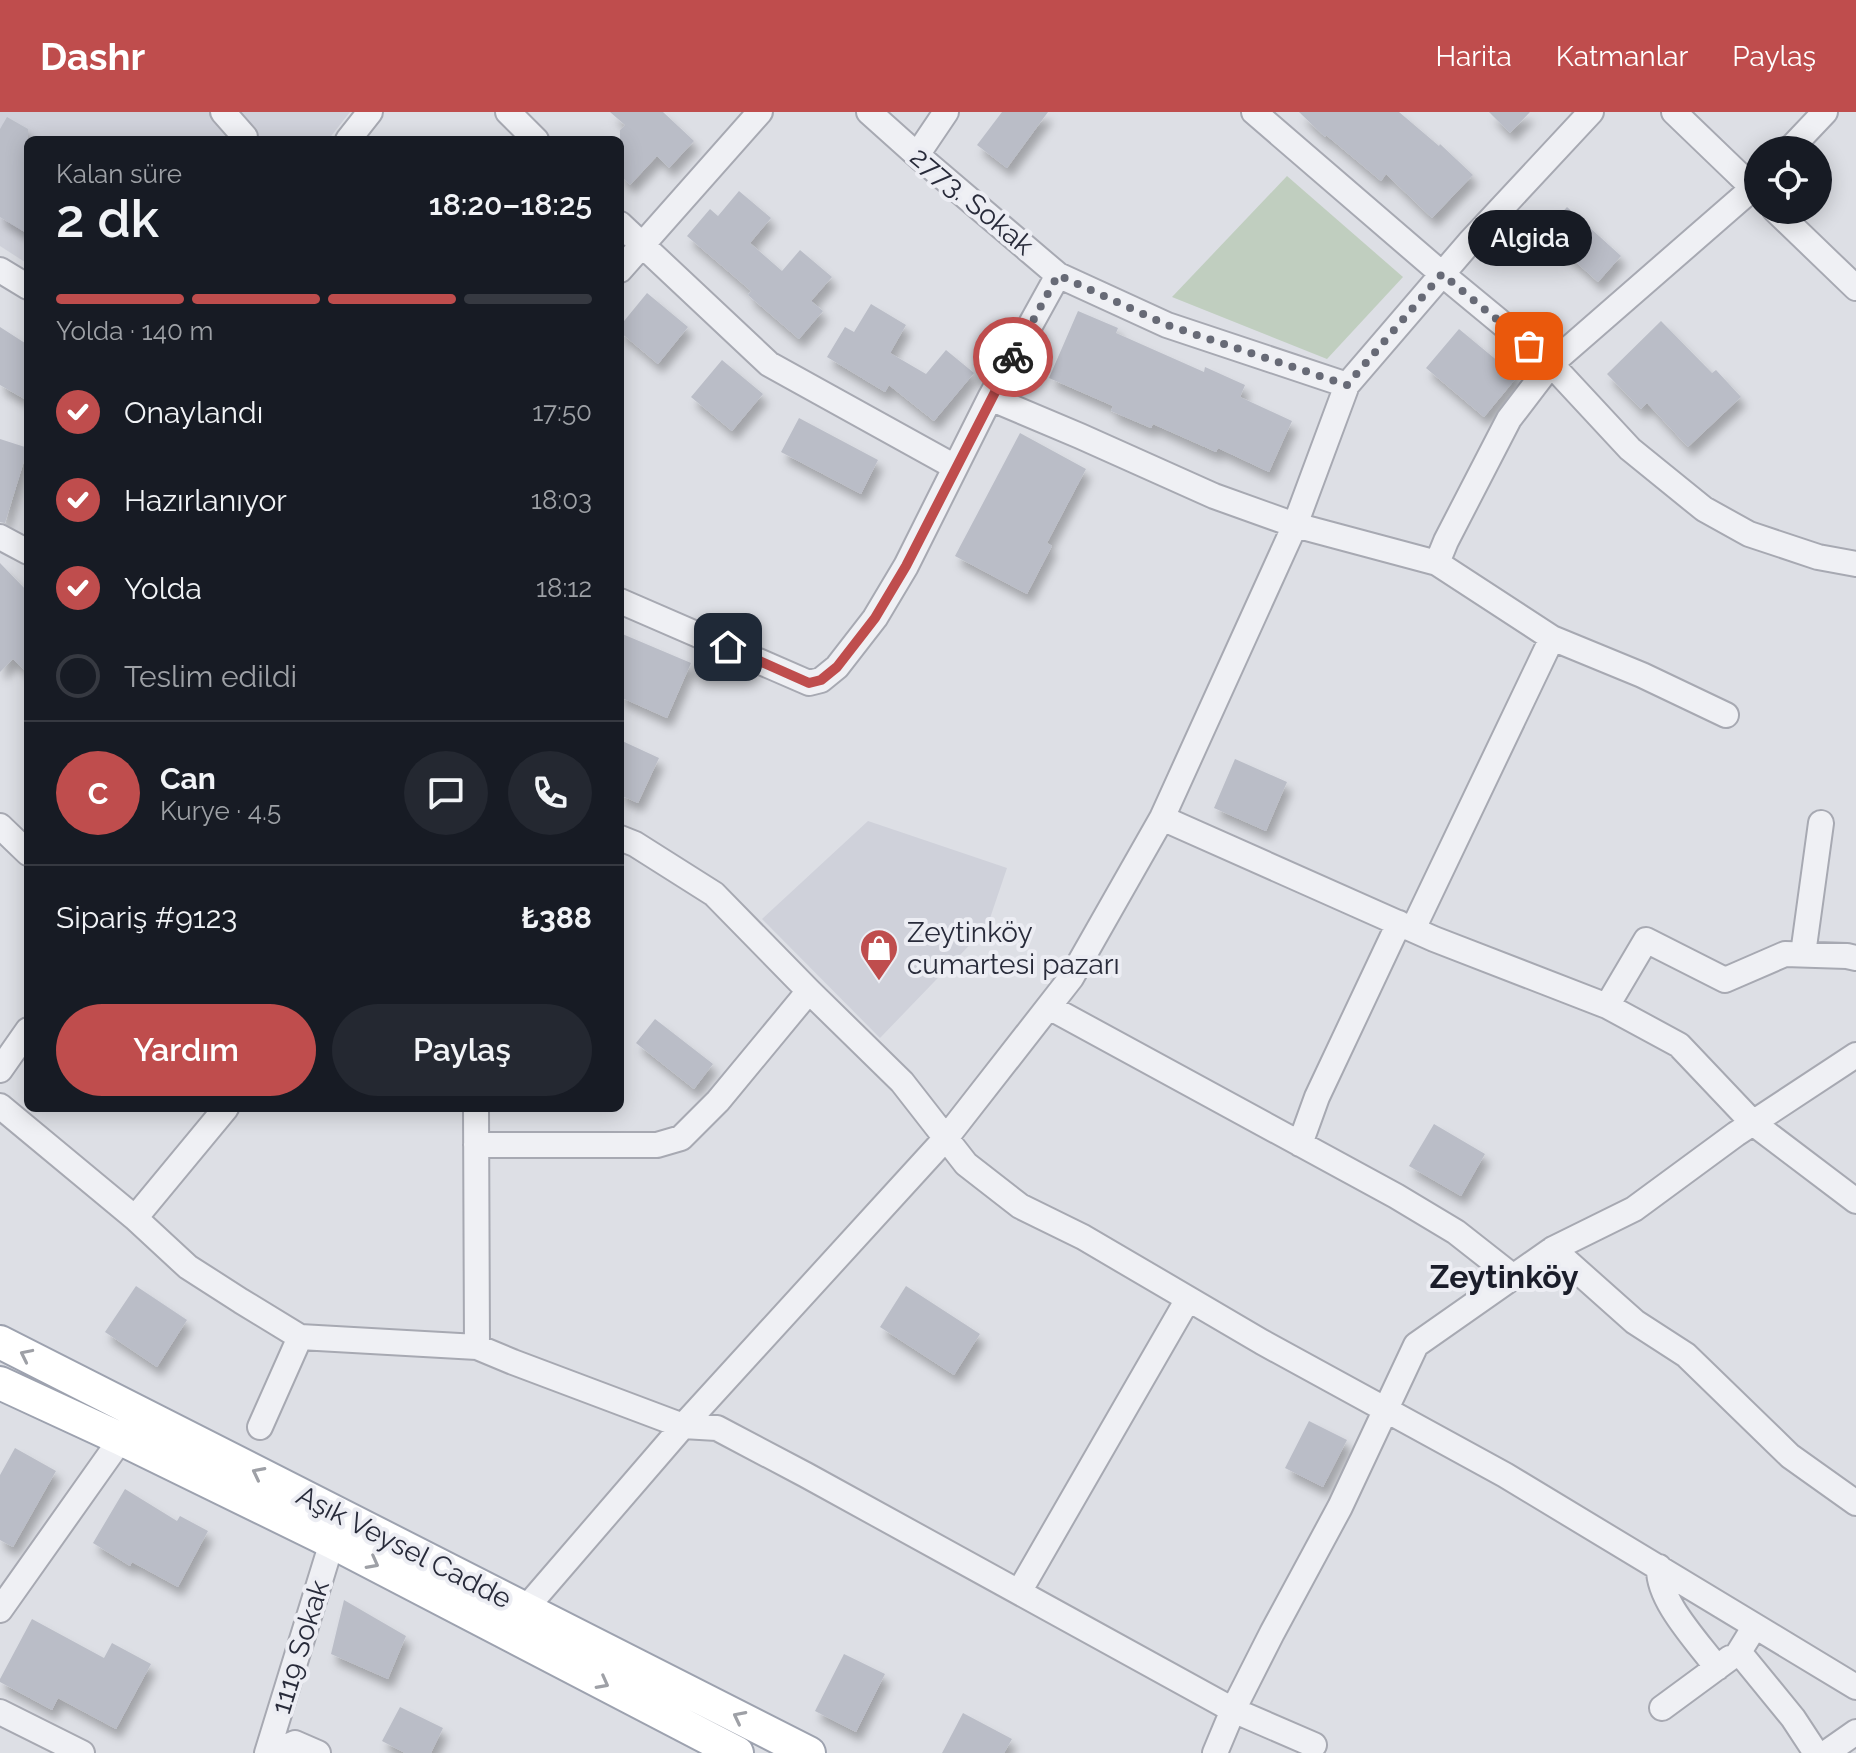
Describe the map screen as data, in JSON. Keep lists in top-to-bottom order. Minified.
{"streets":{"main road":["Aşık Veysel Cadde"],"street":["2773. Sokak","1119 Sokak"]},"crossings":[["Aşık Veysel Cadde","1119 Sokak"]],"districts":["Zeytinköy"],"places":{"other":["Algida"],"shop":["Zeytinköy cumartesi pazarı"]},"page":{"header":"Dashr","nav":["Harita","Katmanlar","Paylaş"],"heading":["2 dk","Kalan süre","18:20–18:25"],"panel":["Can","Kurye · 4.5","Sipariş #9123","₺388"],"bubble":"Algida","bar":"Yolda · 140 m","list":[["Onaylandı","17:50"],["Hazırlanıyor","18:03"],["Yolda","18:12"],"Teslim edildi"],"round":"C","buttons":["Yardım","Paylaş"]}}
